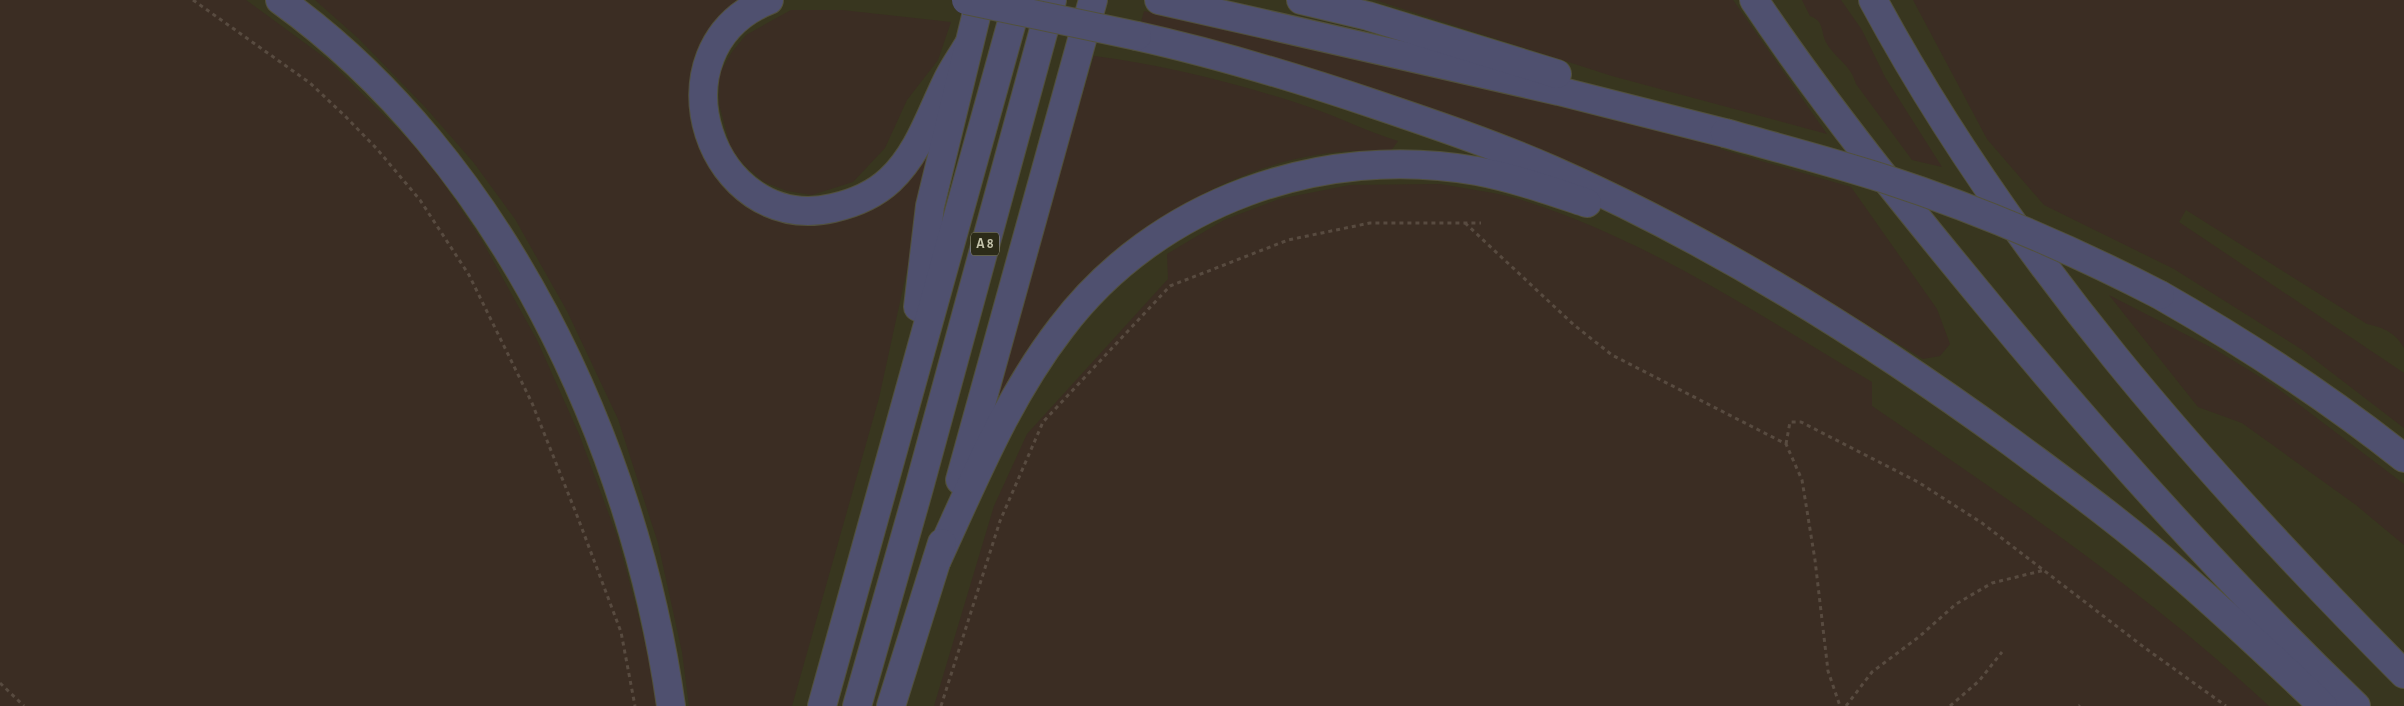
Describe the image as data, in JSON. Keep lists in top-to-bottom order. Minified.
{"streets":{"highway":["A 8"]}}
